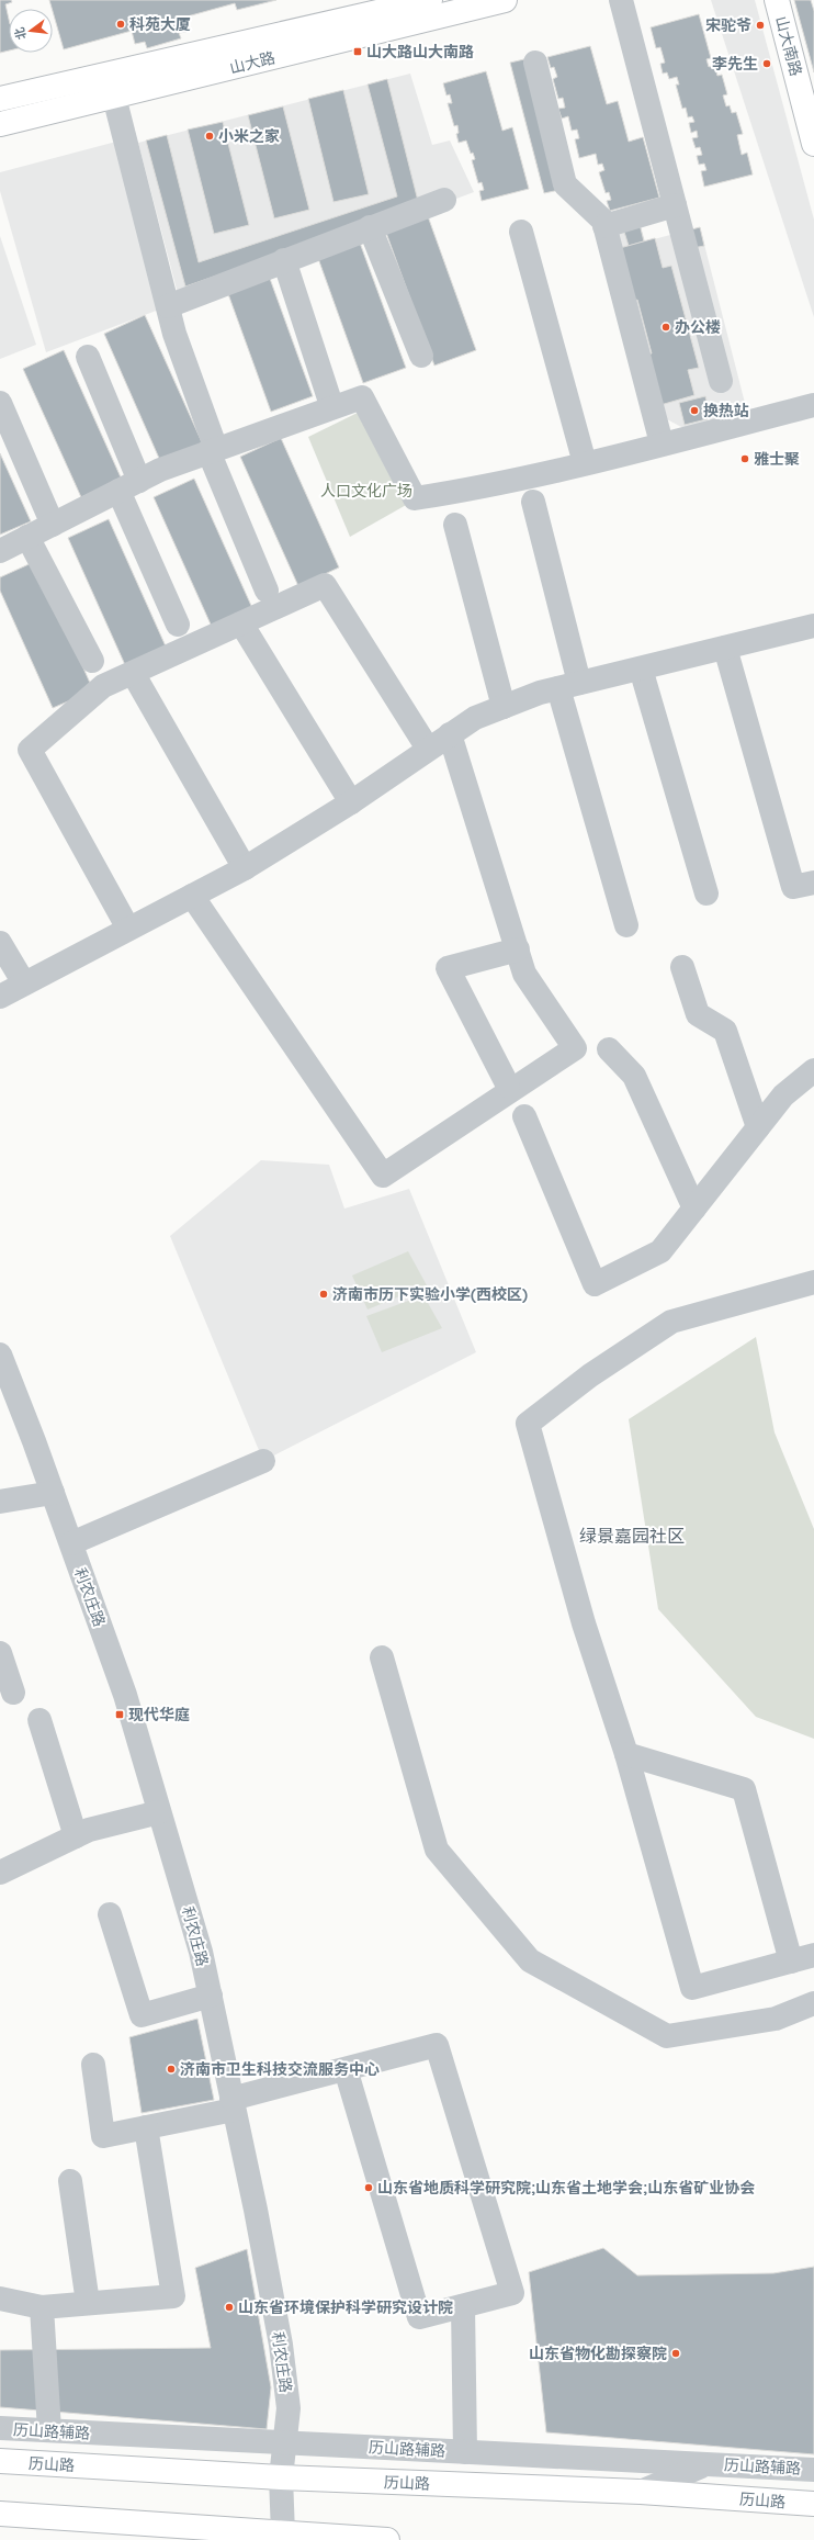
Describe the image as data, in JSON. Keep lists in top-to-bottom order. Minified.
{"streets":{"main road":["山大南路","山大路","历山路"],"street":["利农庄路","历山路辅路"]},"crossings":[["利农庄路","历山路辅路"],["利农庄路","历山路"]],"districts":["绿景嘉园社区"],"parks":["人口文化广场"],"places":{"other":["科苑大厦","宋驼爷","李先生","小米之家","办公楼","换热站","雅士聚","济南市历下实验小学(西校区)","济南市卫生科技交流服务中心","山东省地质科学研究院;山东省土地学会;山东省矿业协会","山东省环境保护科学研究设计院","山东省物化勘探察院"],"transit":["山大路山大南路","现代华庭"]},"north":"left"}
